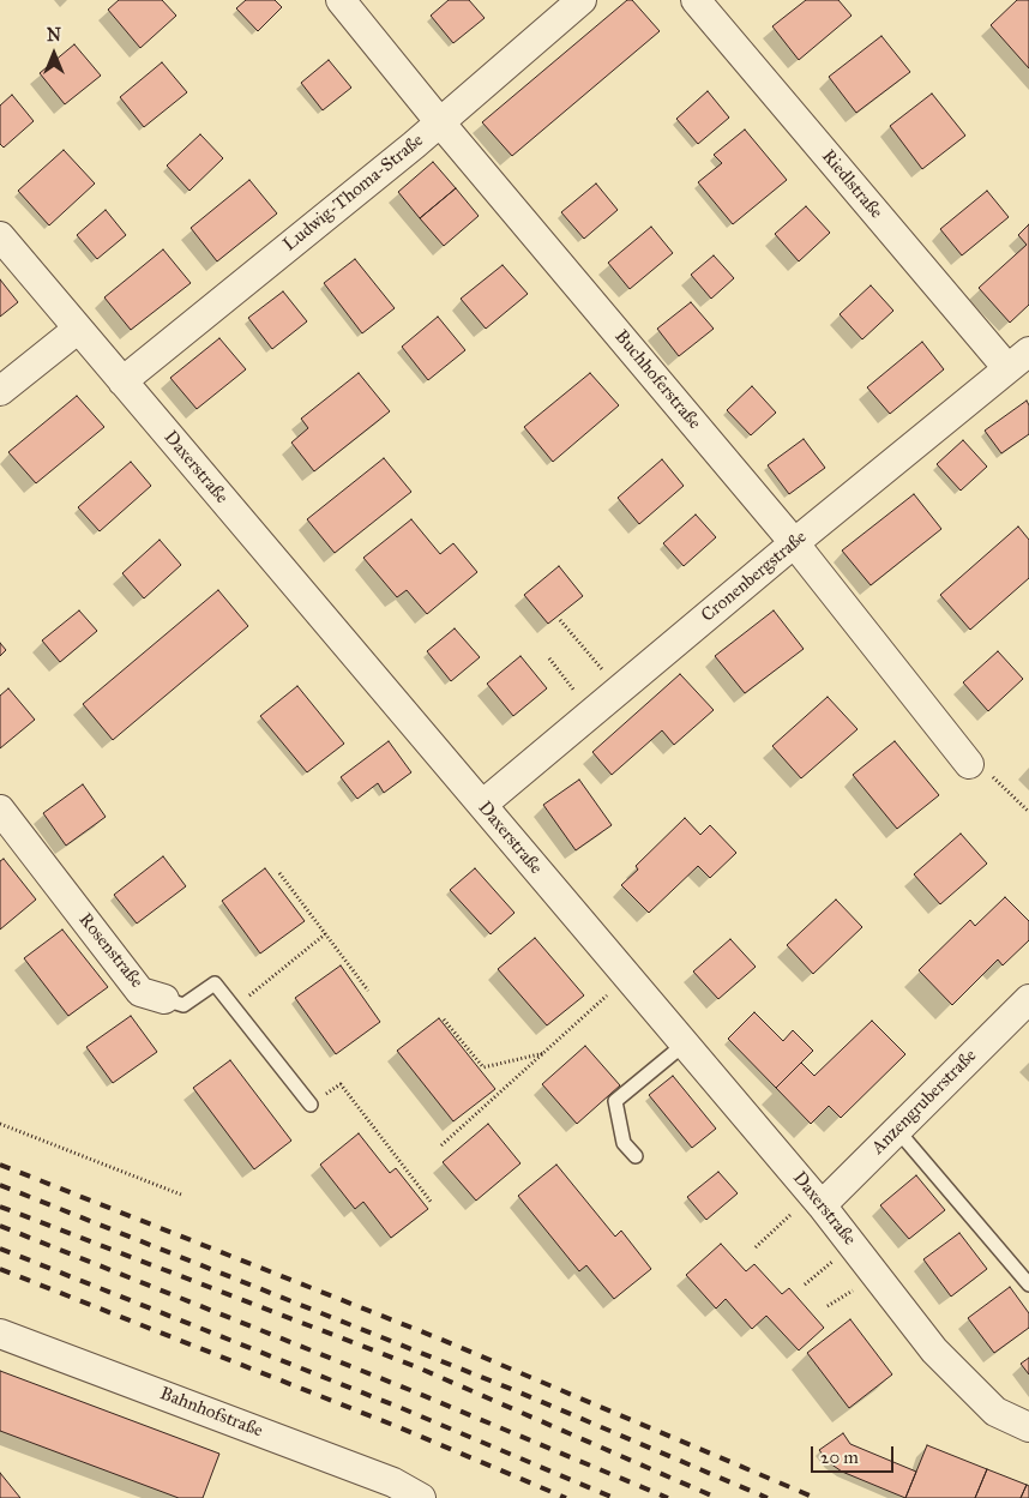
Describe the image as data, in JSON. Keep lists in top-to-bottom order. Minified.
{"streets":{"street":["Riedlstraße","Ludwig-Thoma-Straße","Buchhoferstraße","Daxerstraße","Cronenbergstraße","Rosenstraße","Anzengruberstraße","Bahnhofstraße"]},"crossings":[["Riedlstraße","Cronenbergstraße"],["Ludwig-Thoma-Straße","Buchhoferstraße"],["Ludwig-Thoma-Straße","Daxerstraße"],["Buchhoferstraße","Cronenbergstraße"],["Daxerstraße","Cronenbergstraße"],["Daxerstraße","Anzengruberstraße"]],"scale_bar":"20 m","north":"top"}
